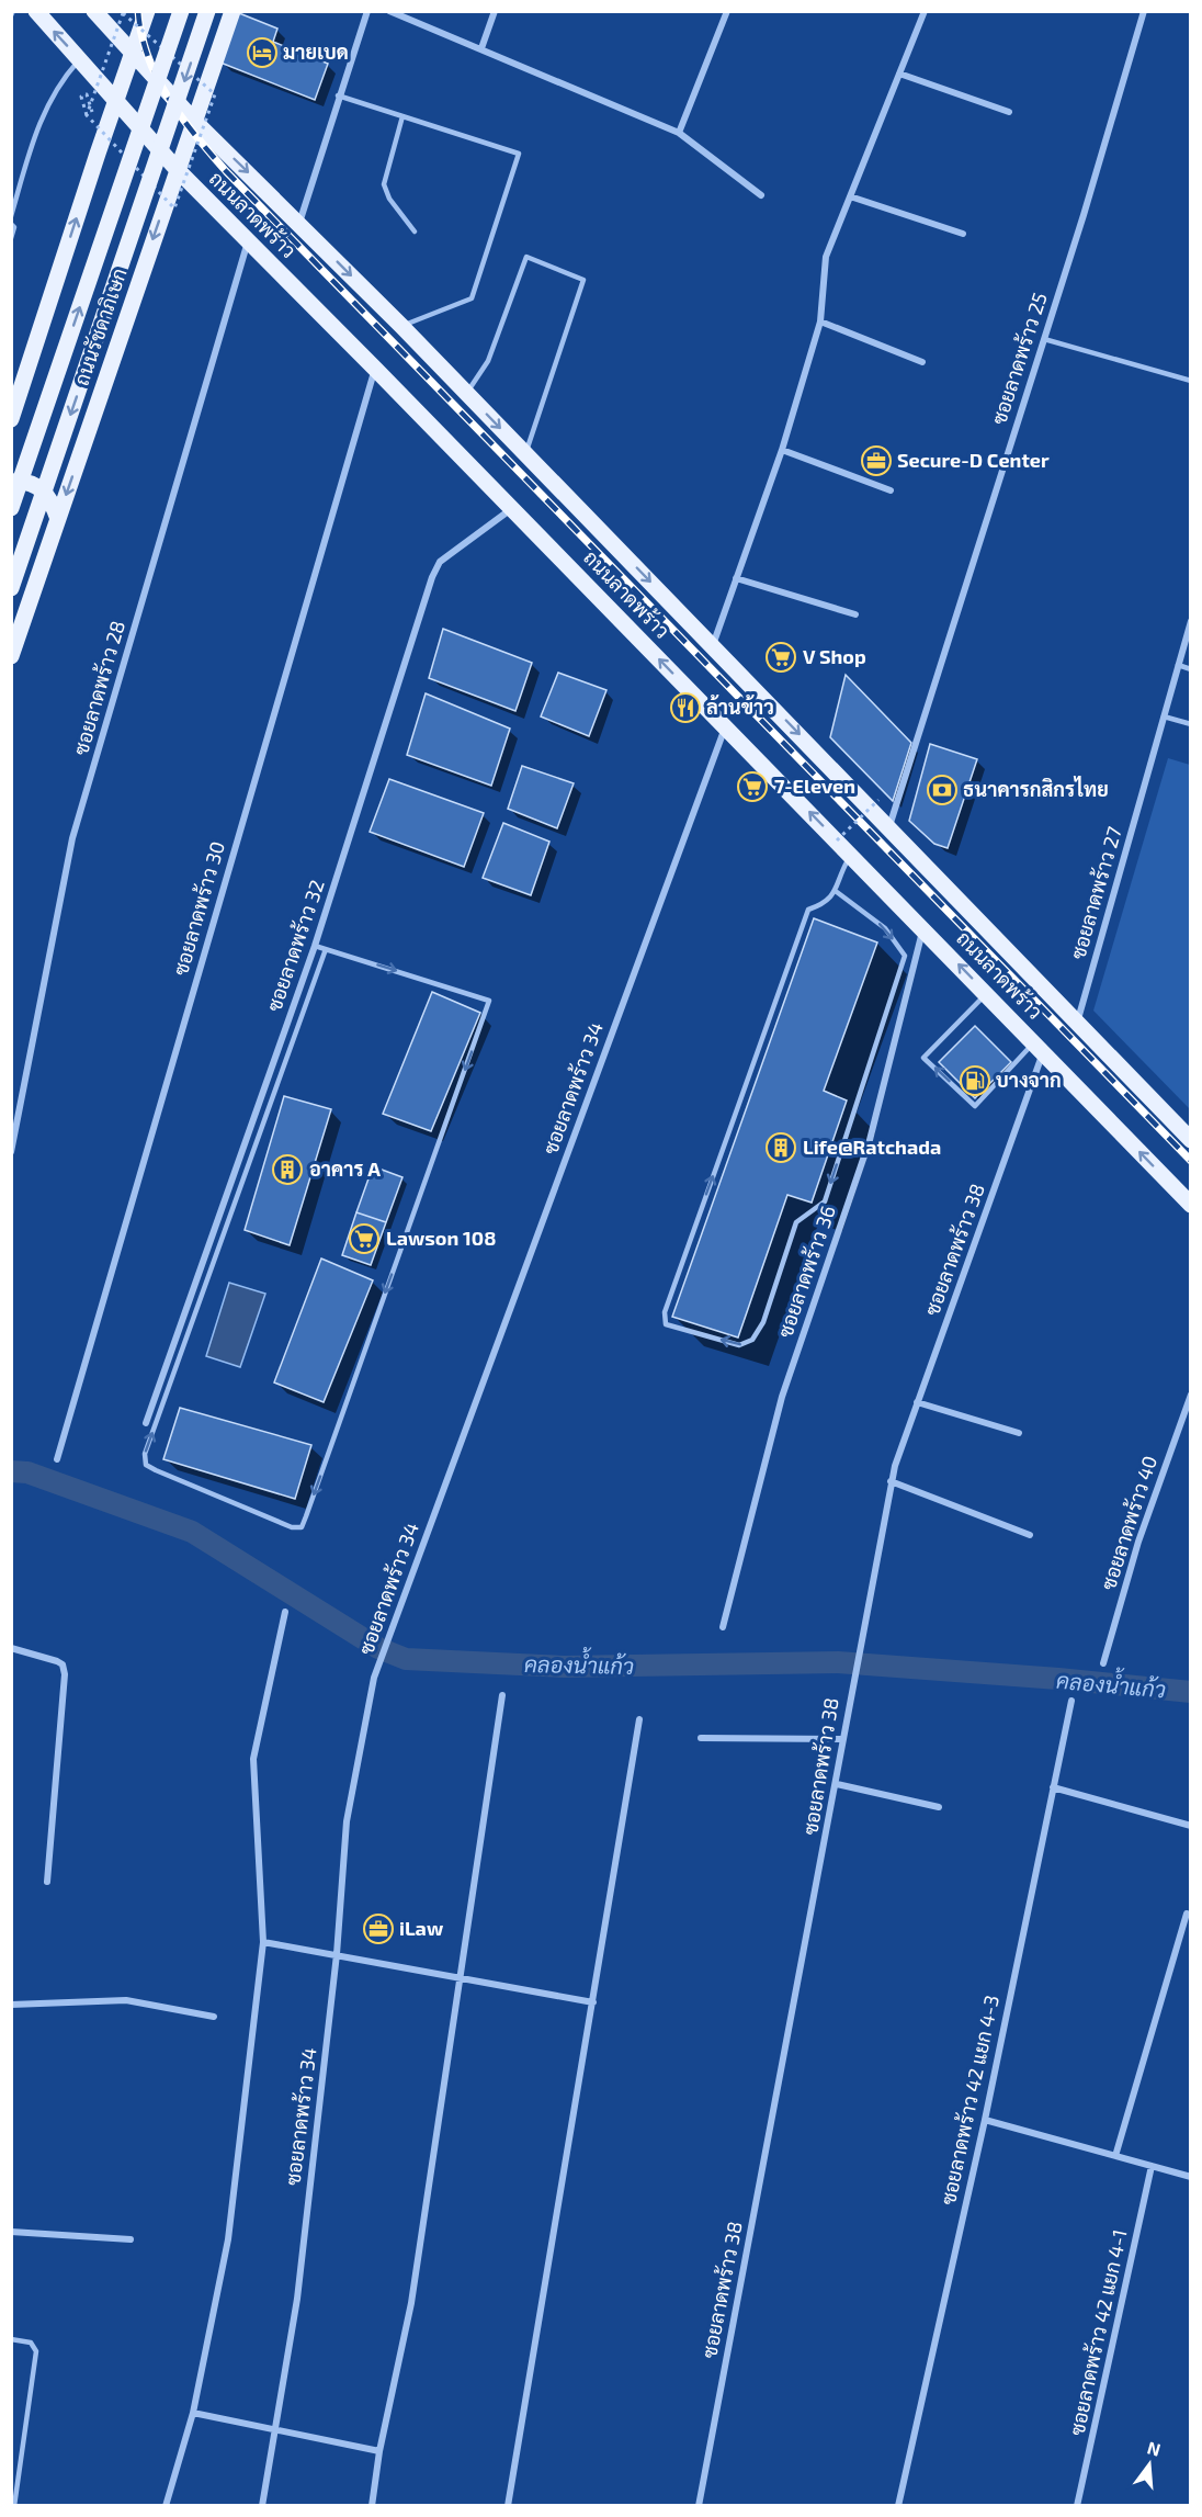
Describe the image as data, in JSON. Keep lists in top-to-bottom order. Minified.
{"streets":{"main road":["ถนนลาดพร้าว","ถนนรัชดาภิเษก"],"street":["ซอยลาดพร้าว 25","ซอยลาดพร้าว 28","ซอยลาดพร้าว 27","ซอยลาดพร้าว 30","ซอยลาดพร้าว 32","ซอยลาดพร้าว 34","ซอยลาดพร้าว 38","ซอยลาดพร้าว 36","ซอยลาดพร้าว 40","ซอยลาดพร้าว 42 แยก 4-3","ซอยลาดพร้าว 42 แยก 4-1"]},"crossings":[["ถนนลาดพร้าว","ถนนรัชดาภิเษก"],["ถนนลาดพร้าว","ซอยลาดพร้าว 25"],["ถนนลาดพร้าว","ซอยลาดพร้าว 28"],["ถนนลาดพร้าว","ซอยลาดพร้าว 27"],["ถนนลาดพร้าว","ซอยลาดพร้าว 30"],["ถนนลาดพร้าว","ซอยลาดพร้าว 32"],["ถนนลาดพร้าว","ซอยลาดพร้าว 34"],["ถนนลาดพร้าว","ซอยลาดพร้าว 38"],["ถนนลาดพร้าว","ซอยลาดพร้าว 36"]],"water":["คลองน้ำแก้ว"],"places":{"hotel":["มายเบด"],"office":["Secure-D Center","iLaw"],"supermarket":["V Shop","7-Eleven","Lawson 108"],"restaurant":["ล้านข้าว"],"bank":["ธนาคารกสิกรไทย"],"fuel station":["บางจาก"],"building":["Life@Ratchada","อาคาร A"]},"north":"top"}
